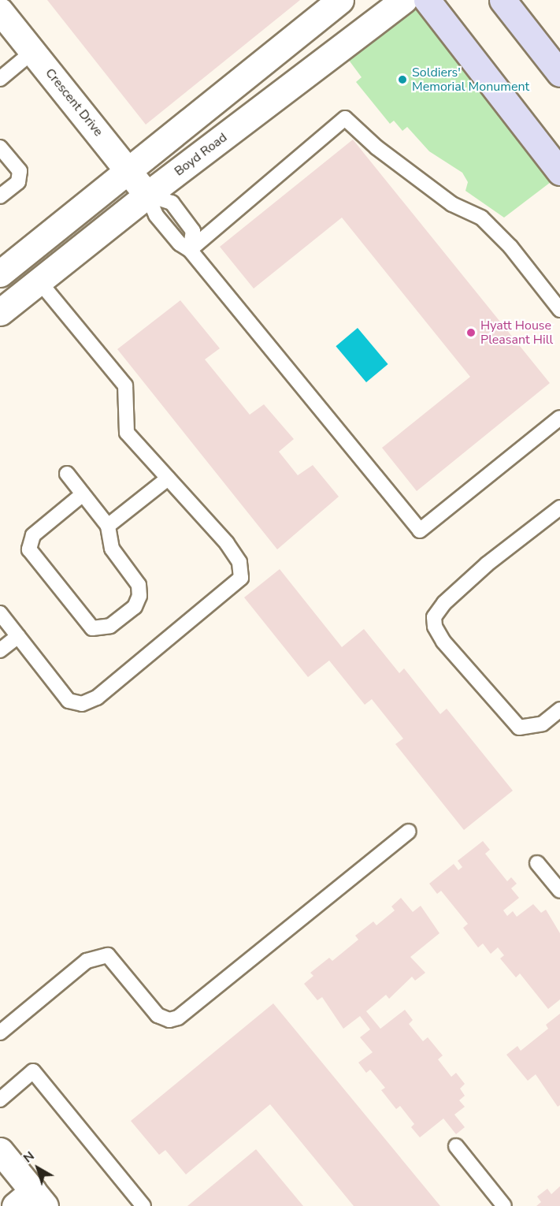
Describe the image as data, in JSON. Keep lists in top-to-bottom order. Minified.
{"streets":{"street":["Crescent Drive","Boyd Road"]},"crossings":[["Crescent Drive","Boyd Road"]],"places":["Soldiers' Memorial Monument","Hyatt House Pleasant Hill"],"north":"top left"}
